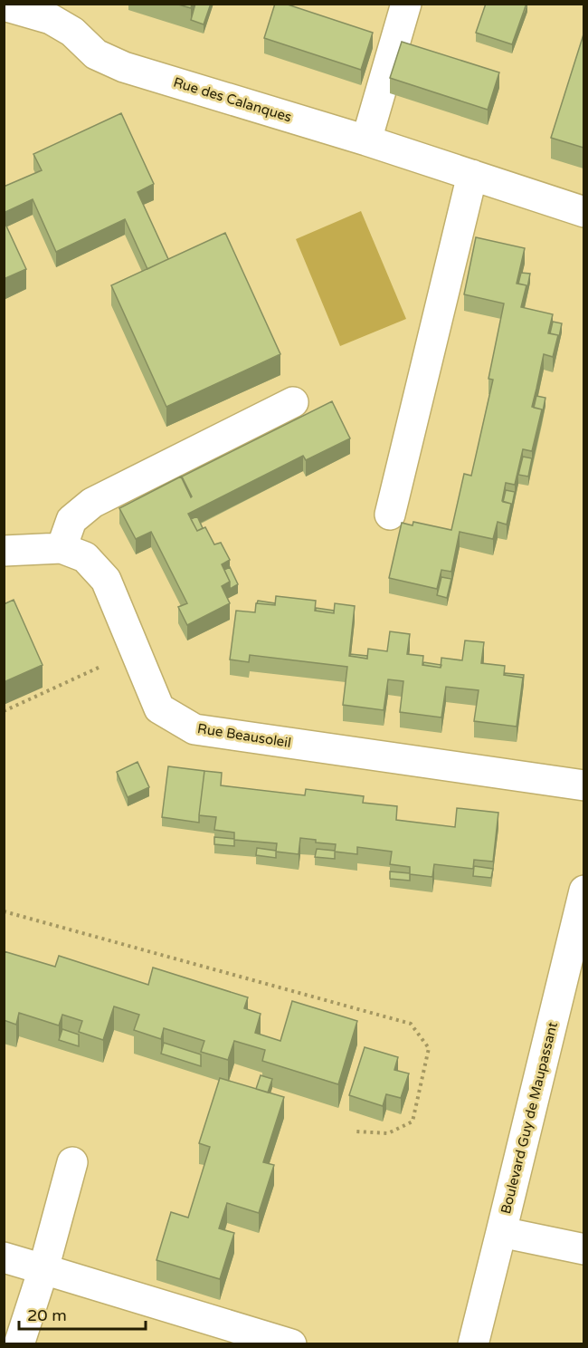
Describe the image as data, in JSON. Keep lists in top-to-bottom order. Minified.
{"streets":{"street":["Rue des Calanques","Rue Beausoleil","Boulevard Guy de Maupassant"]},"scale_bar":"20 m"}
